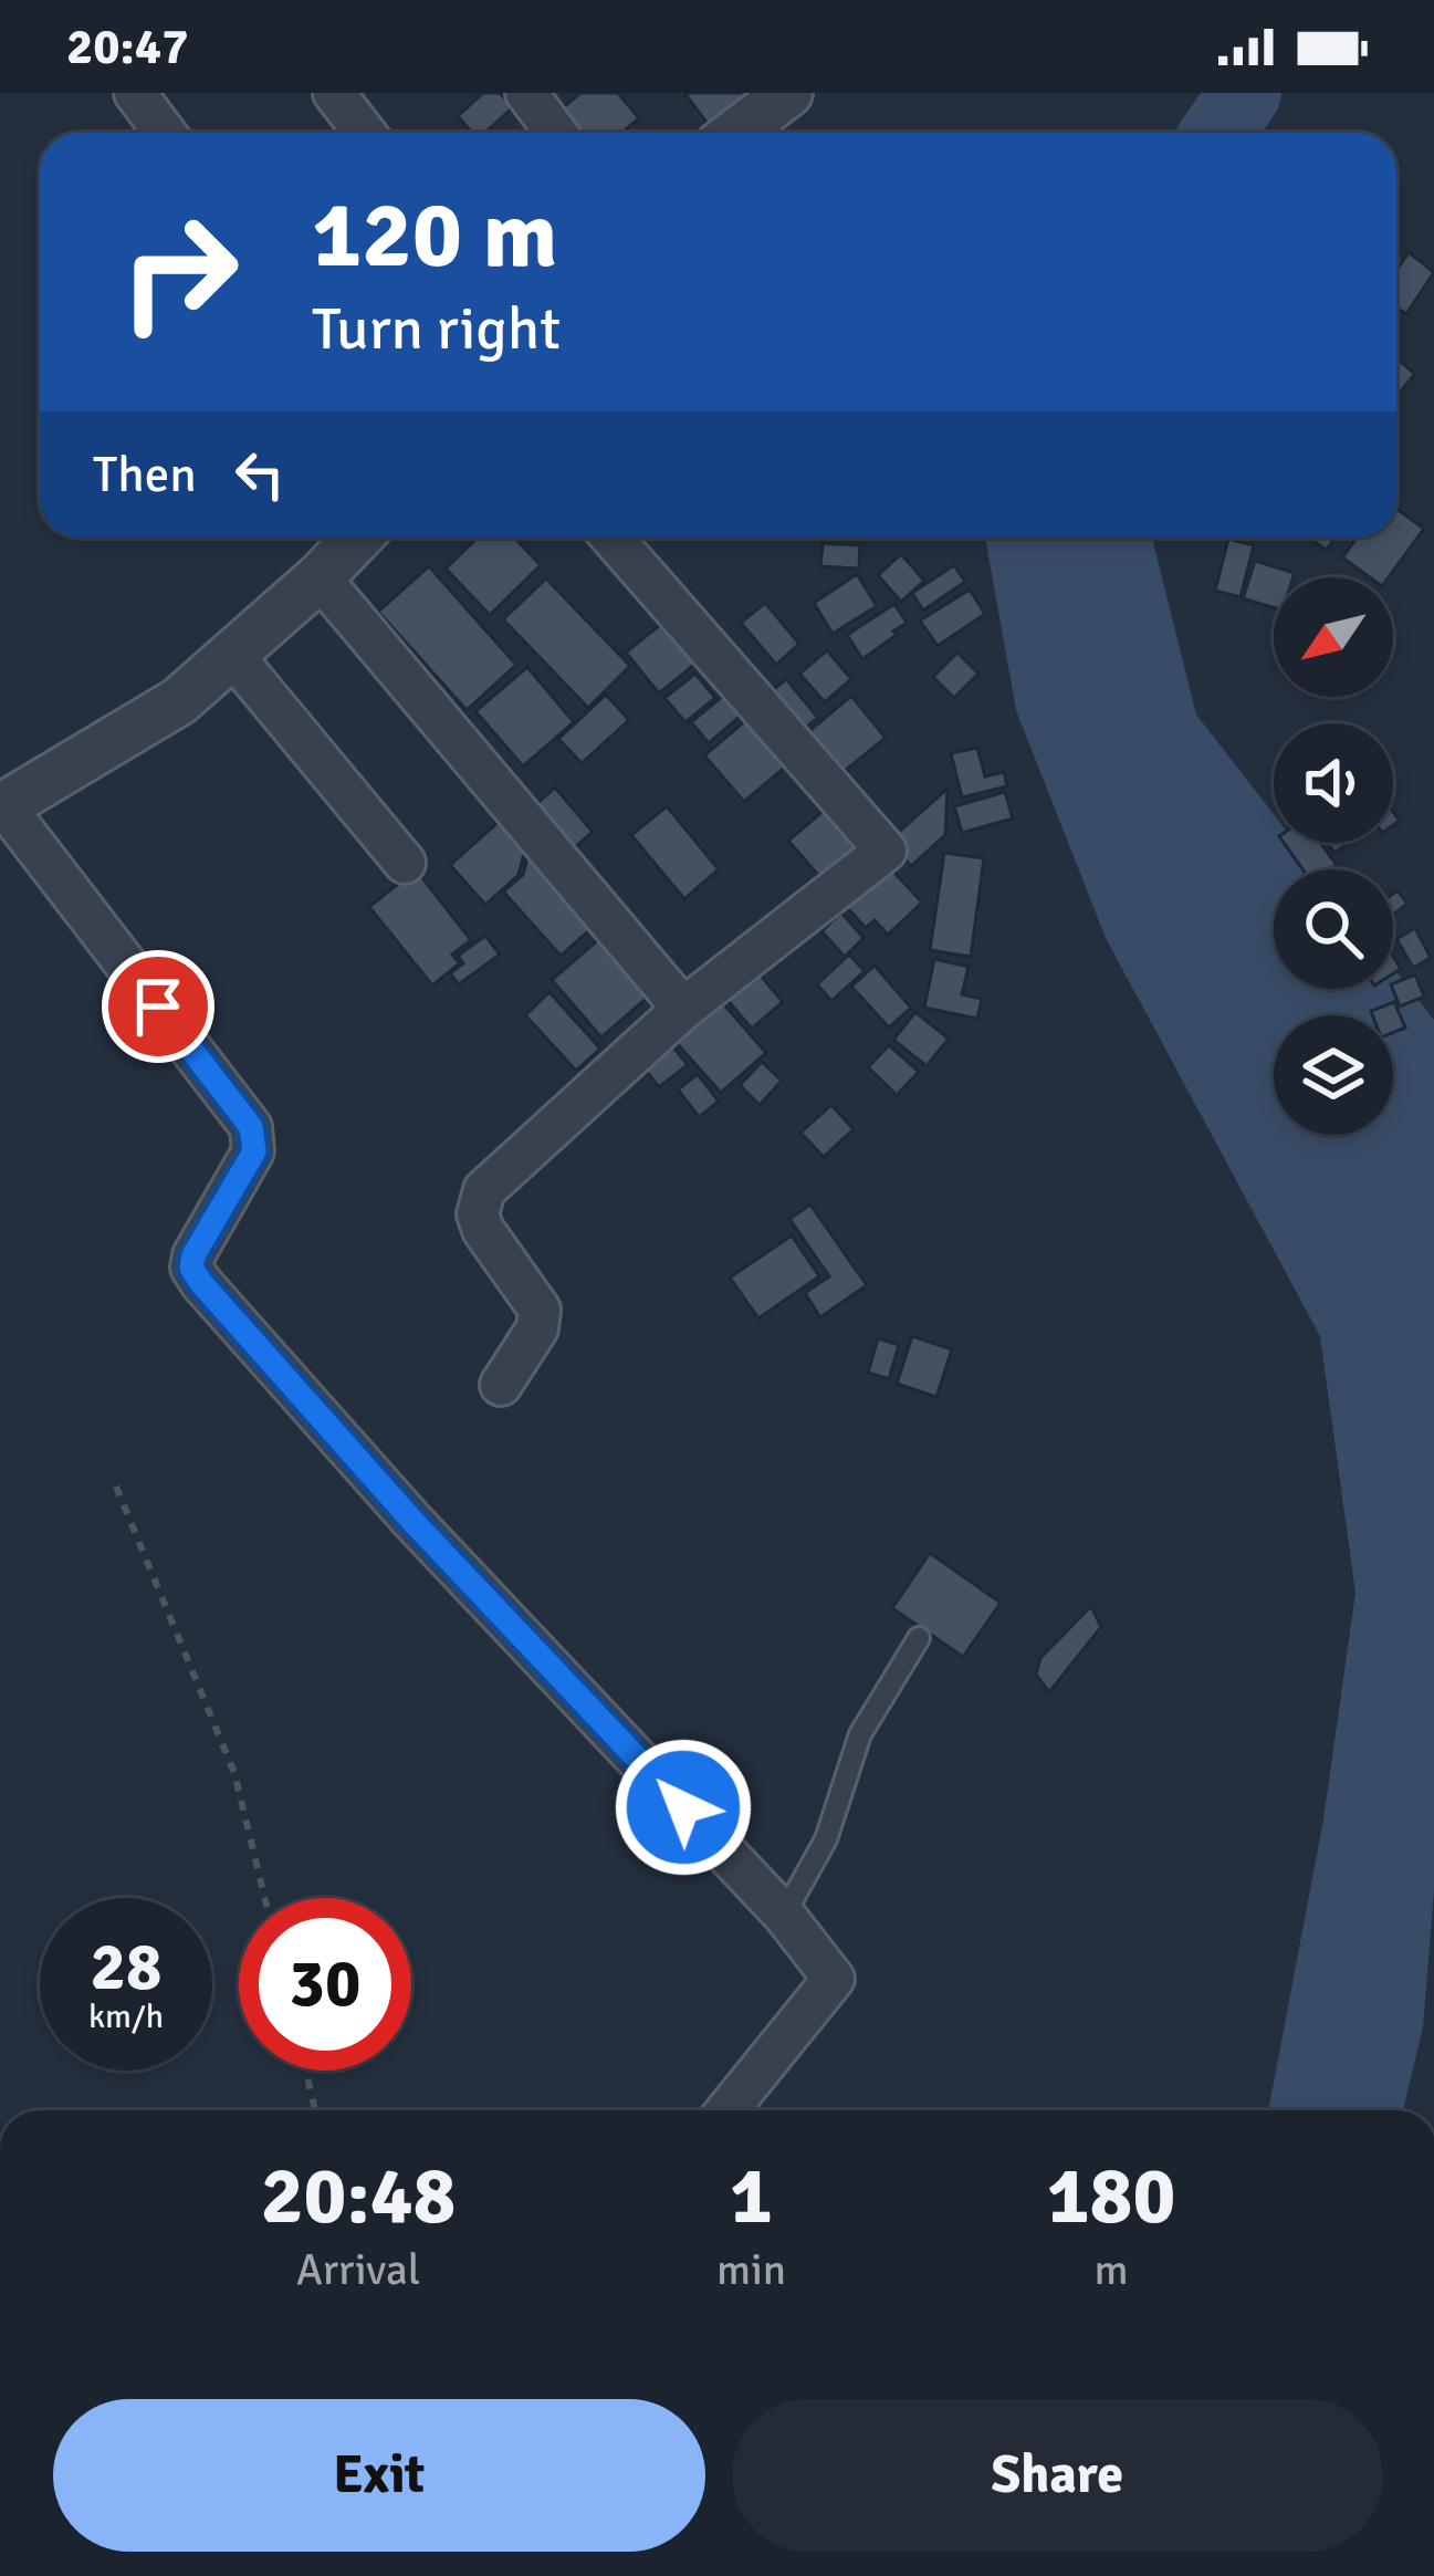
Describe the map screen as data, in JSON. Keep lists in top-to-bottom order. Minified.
{"north":"bottom left","page":{"status":"20:47","turn":["120 m","Turn right"],"then":"Then","speed":"28 km/h","limit":"30","eta":["20:48","Arrival","1","min","180","m"],"buttons":["Exit","Share"]}}
